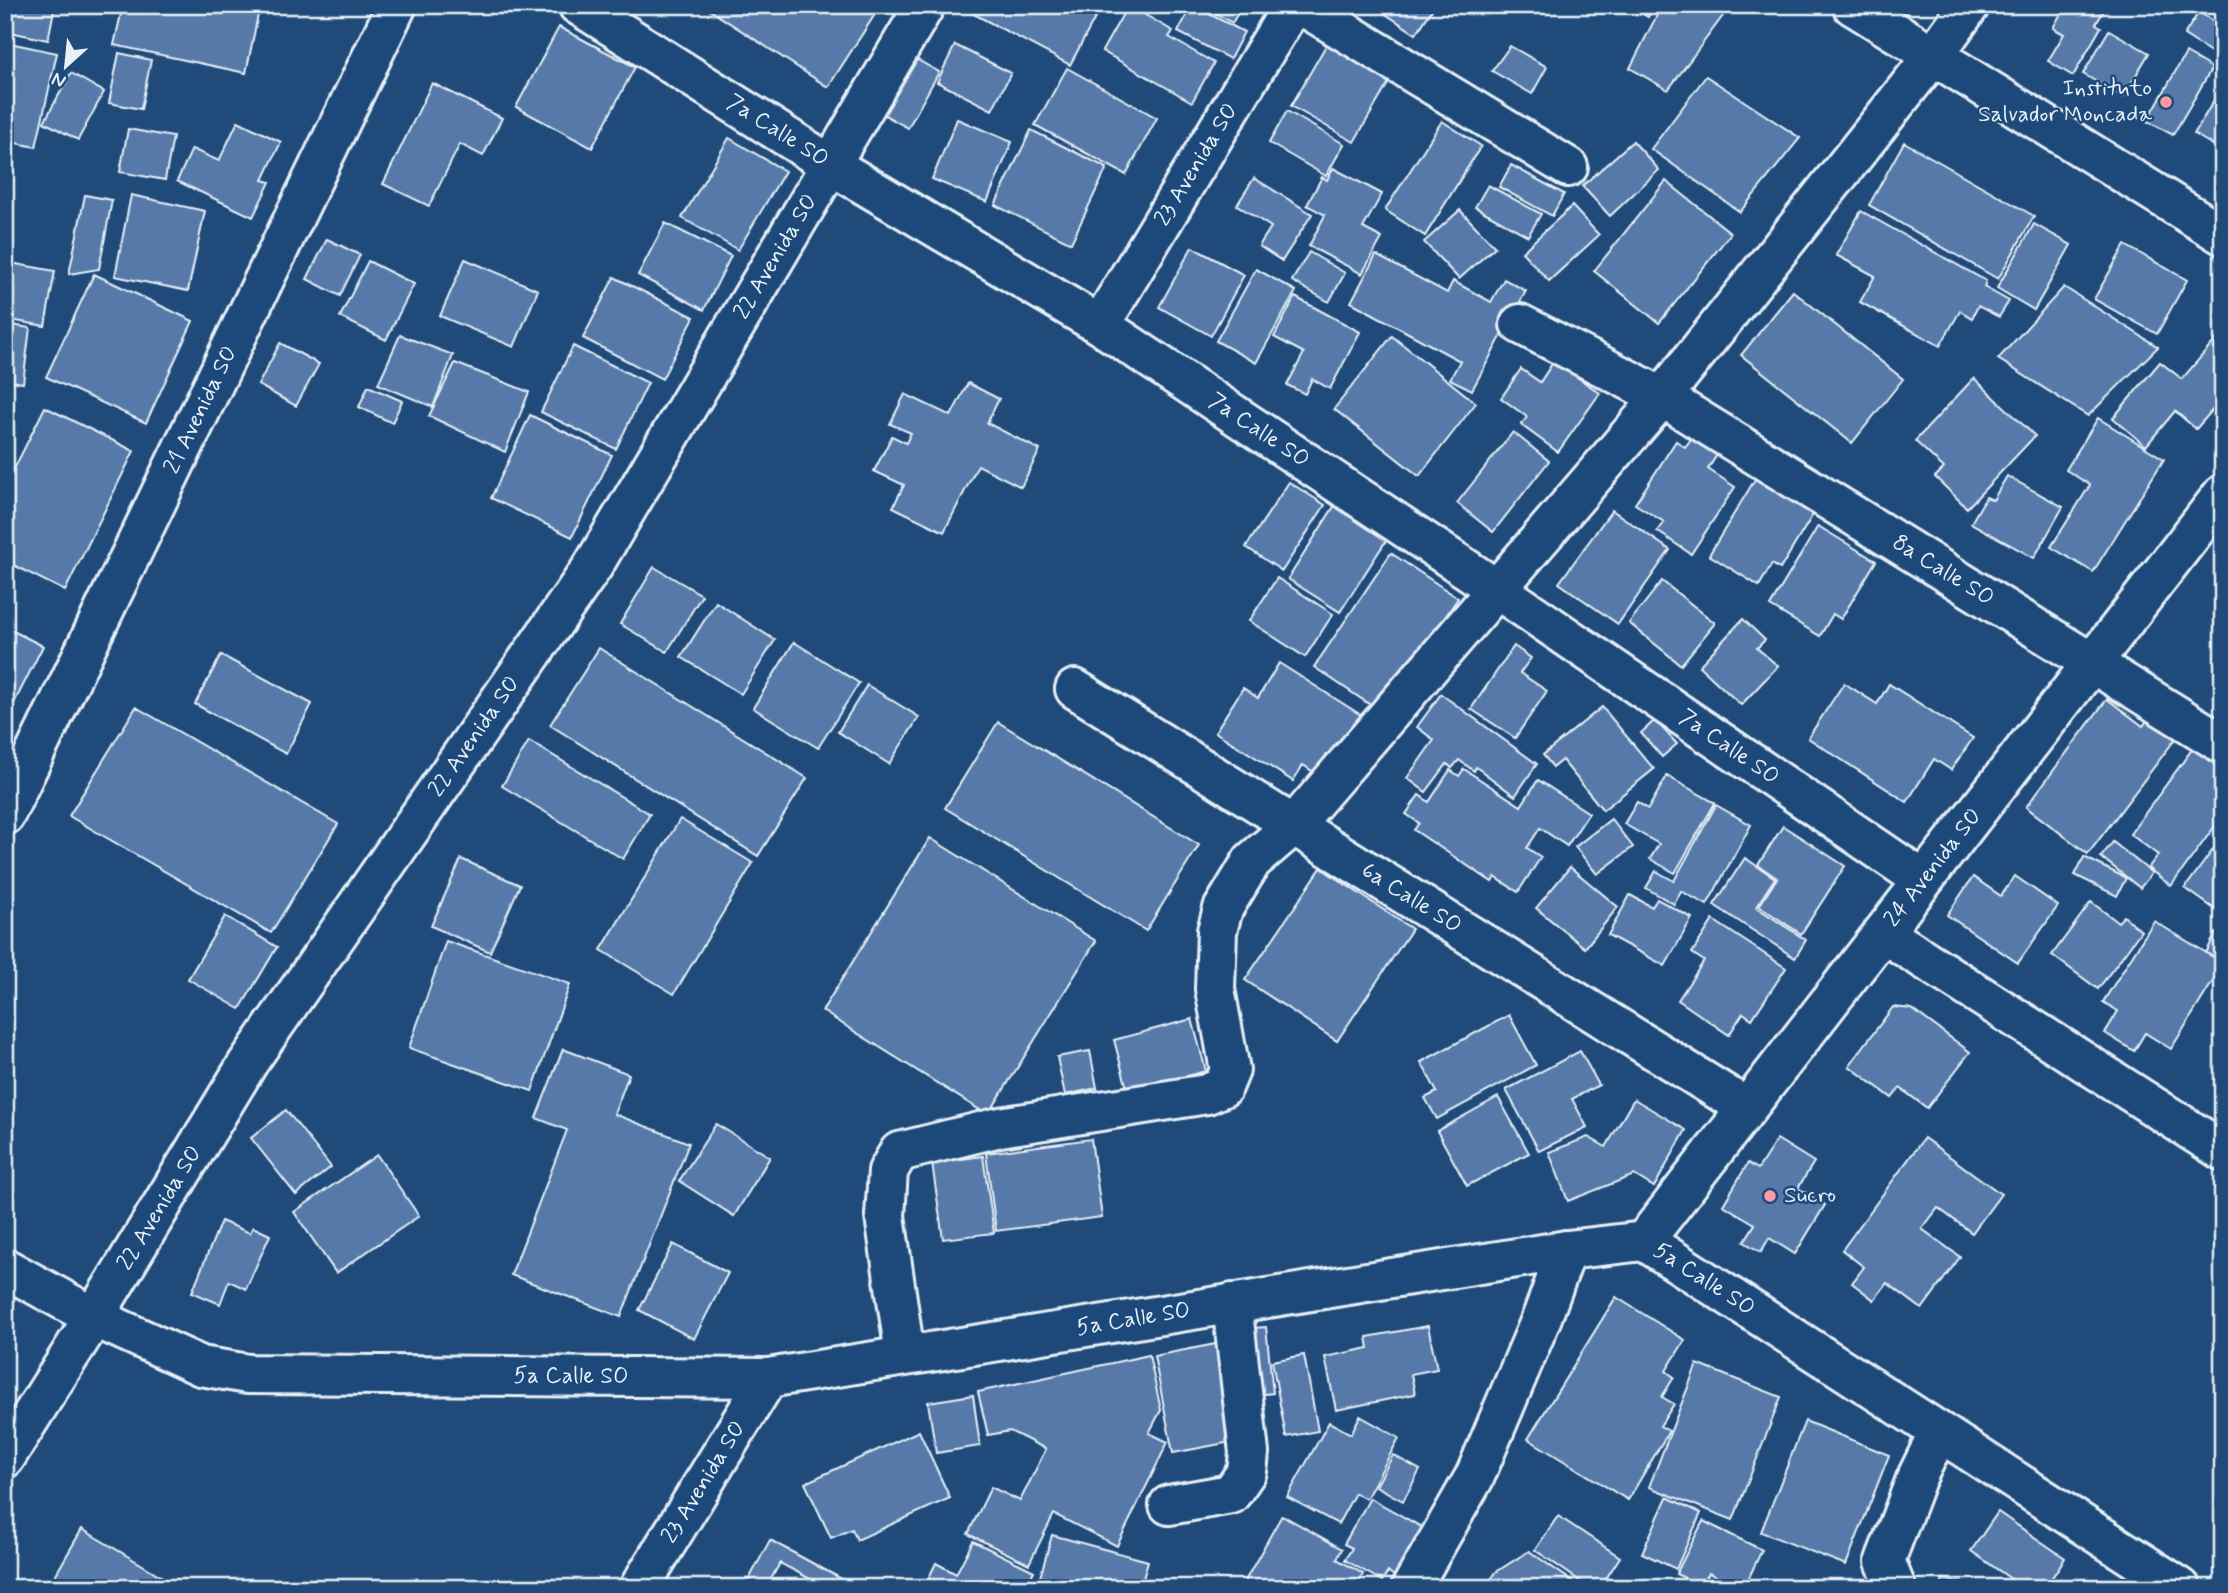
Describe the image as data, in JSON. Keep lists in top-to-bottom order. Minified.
{"streets":{"street":["7a Calle SO","23 Avenida SO","22 Avenida SO","21 Avenida SO","8a Calle SO","24 Avenida SO","6a Calle SO","5a Calle SO"]},"crossings":[["7a Calle SO","23 Avenida SO"],["7a Calle SO","22 Avenida SO"],["7a Calle SO","24 Avenida SO"],["23 Avenida SO","5a Calle SO"],["22 Avenida SO","5a Calle SO"],["8a Calle SO","24 Avenida SO"],["24 Avenida SO","6a Calle SO"],["24 Avenida SO","5a Calle SO"]],"places":["Instituto Salvador Moncada","Sucro"],"north":"bottom left"}
